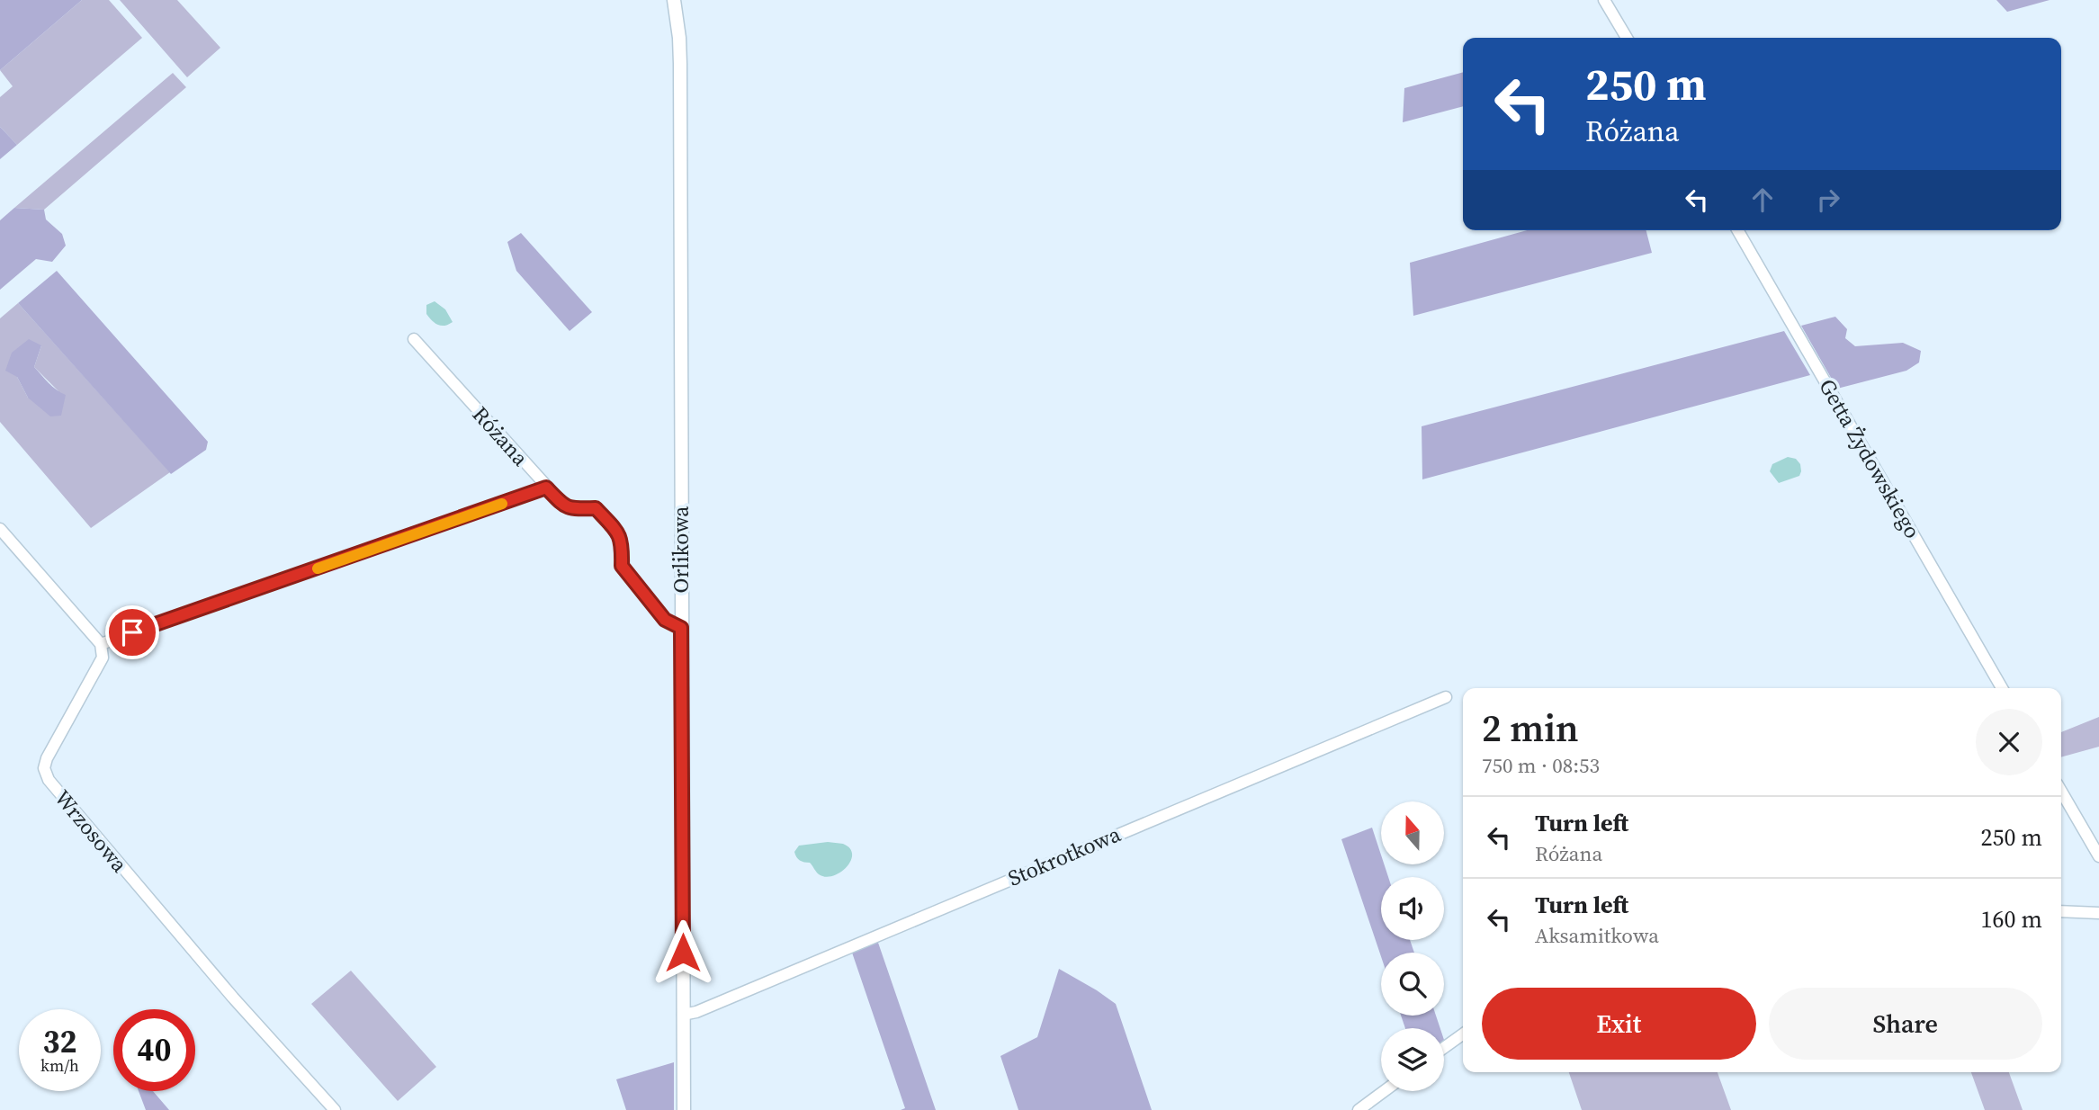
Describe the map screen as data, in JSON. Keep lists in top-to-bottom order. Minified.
{"streets":{"street":["Różana","Getta Żydowskiego","Orlikowa","Wrzosowa","Stokrotkowa"]},"crossings":[["Różana","Orlikowa"],["Orlikowa","Stokrotkowa"]],"north":"top","page":{"turn":["250 m","Różana"],"heading":["2 min","750 m · 08:53"],"list":[{"name":"Turn left","note":"Różana","value":"250 m"},{"name":"Turn left","note":"Aksamitkowa","value":"160 m"}],"buttons":["Exit","Share"],"speed":"32 km/h","limit":"40"}}
